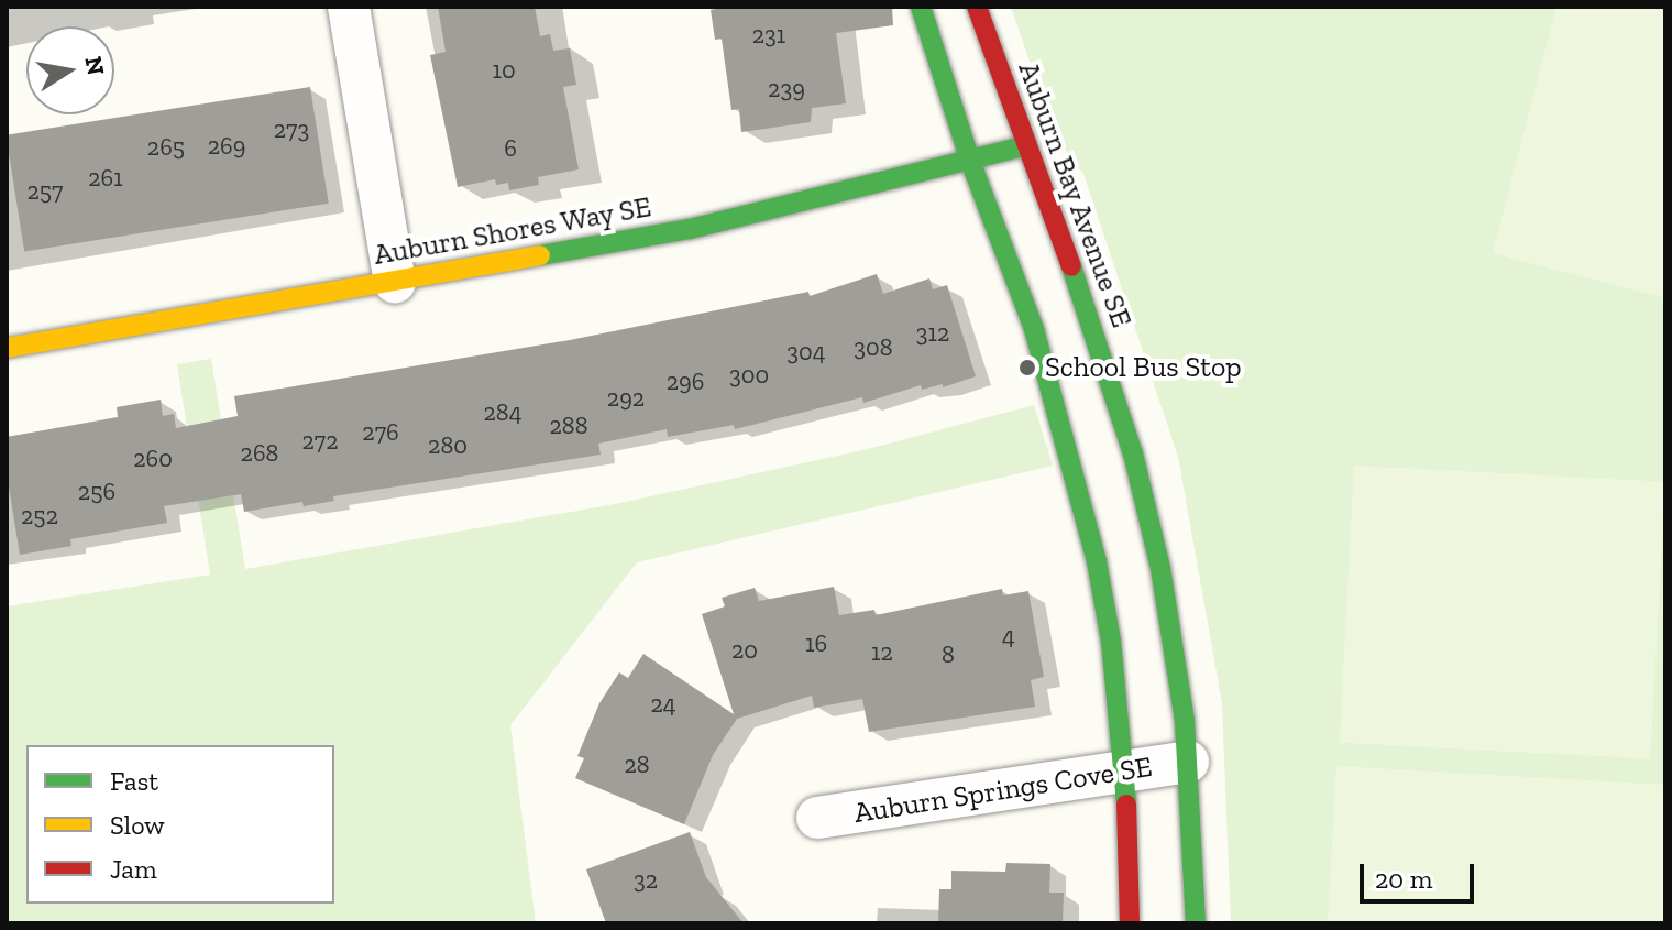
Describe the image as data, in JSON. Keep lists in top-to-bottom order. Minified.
{"streets":{"street":["Auburn Bay Avenue SE","Auburn Shores Way SE","Auburn Springs Cove SE"]},"crossings":[["Auburn Bay Avenue SE","Auburn Shores Way SE"],["Auburn Bay Avenue SE","Auburn Springs Cove SE"]],"places":["School Bus Stop"],"house_numbers":["231","10","239","273","269","265","6","261","257","312","308","304","300","296","292","284","288","276","272","280","268","260","256","252","4","16","20","12","8","24","28","32"],"legend":["Fast","Slow","Jam"],"scale_bar":"20 m","north":"right"}
